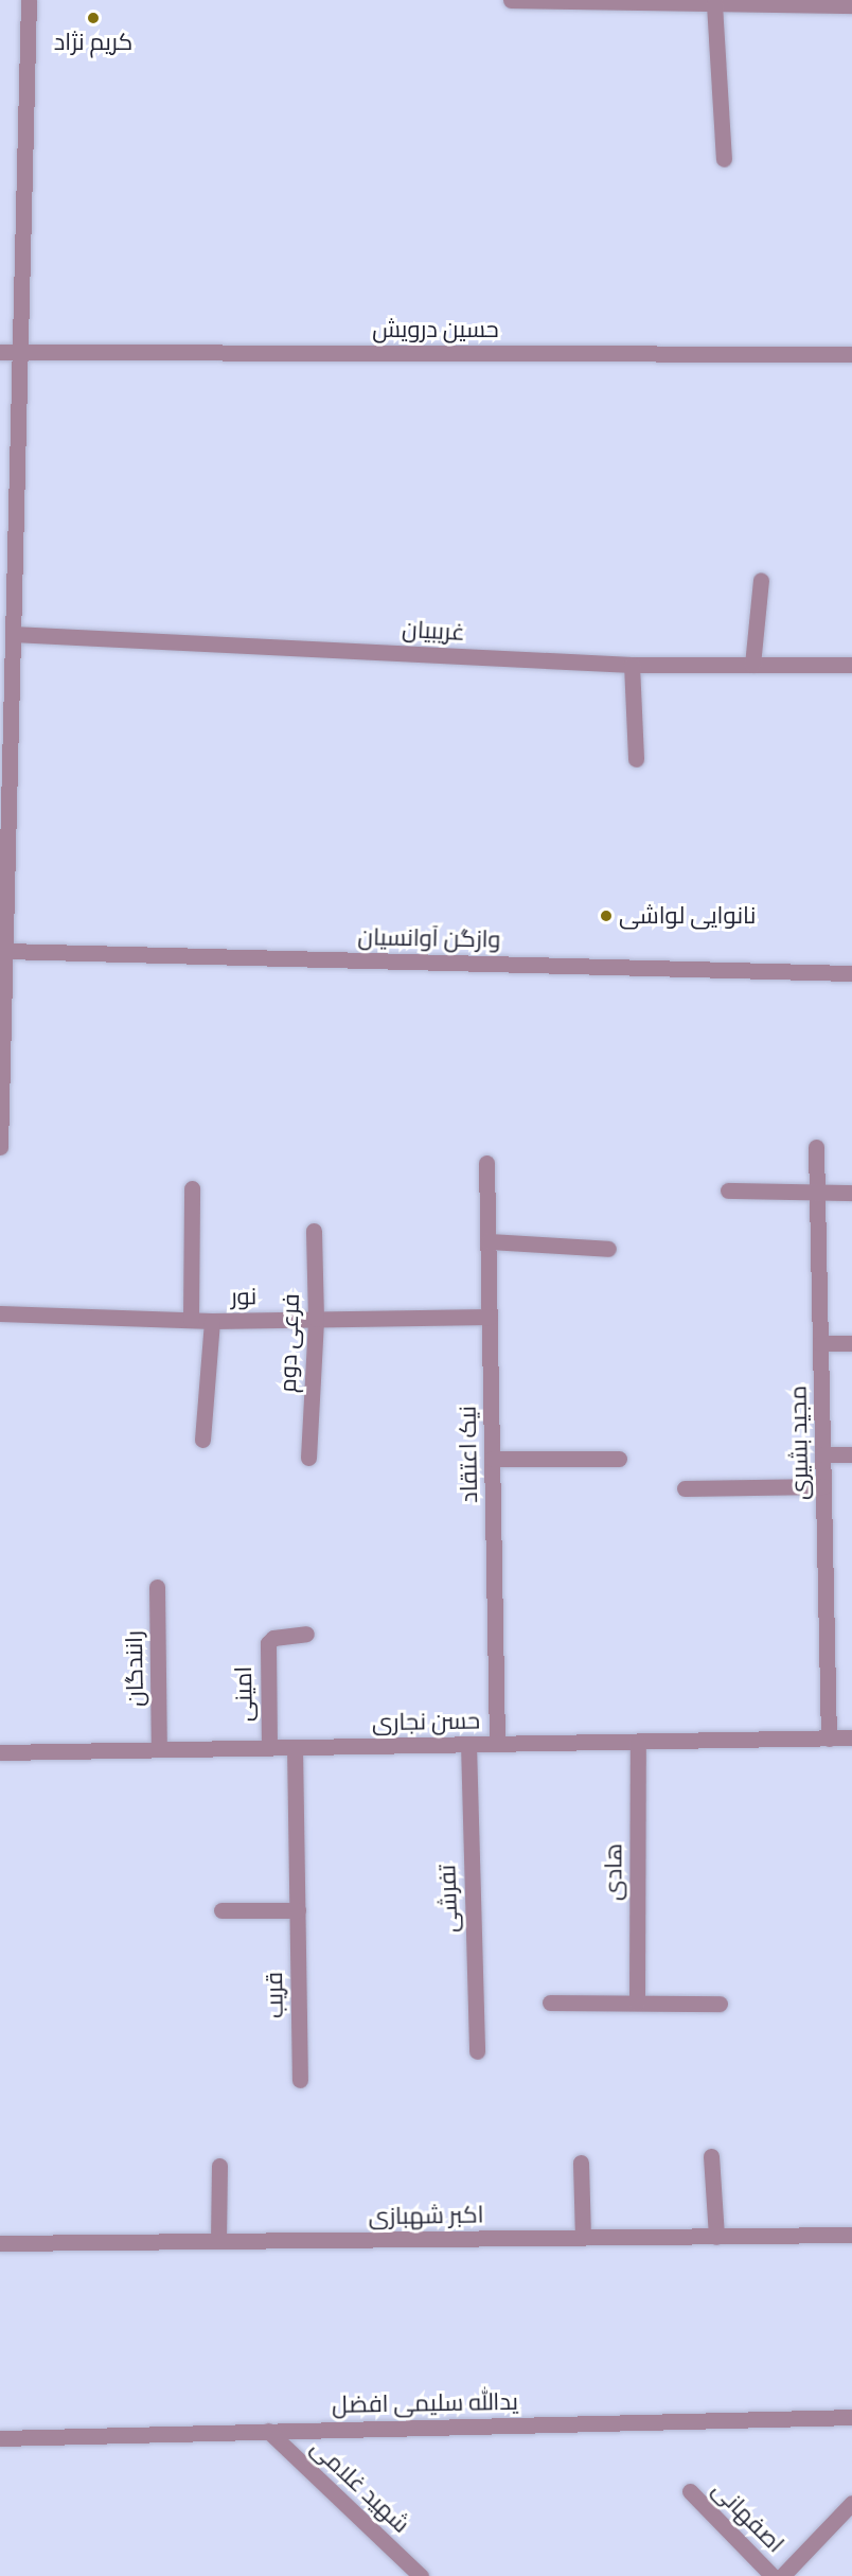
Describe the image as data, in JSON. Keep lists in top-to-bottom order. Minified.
{"streets":{"street":["حسین درویش","غریبیان","وازگن آوانسیان","نور","فرعی دوم","مجید بشیری","نیک اعتقاد","رانندگان","امینی","حسن نجاری","هادی","تفرشی","قریب","اکبر شهبازی","یدالله سلیمی افضل","شهید غلامی","اصفهانی"]},"crossings":[["نور","فرعی دوم"],["نور","نیک اعتقاد"],["مجید بشیری","حسن نجاری"],["نیک اعتقاد","حسن نجاری"],["رانندگان","حسن نجاری"],["امینی","حسن نجاری"],["حسن نجاری","هادی"],["حسن نجاری","تفرشی"],["حسن نجاری","قریب"],["یدالله سلیمی افضل","شهید غلامی"]],"places":["کریم نژاد","نانوایی لواشی"]}
